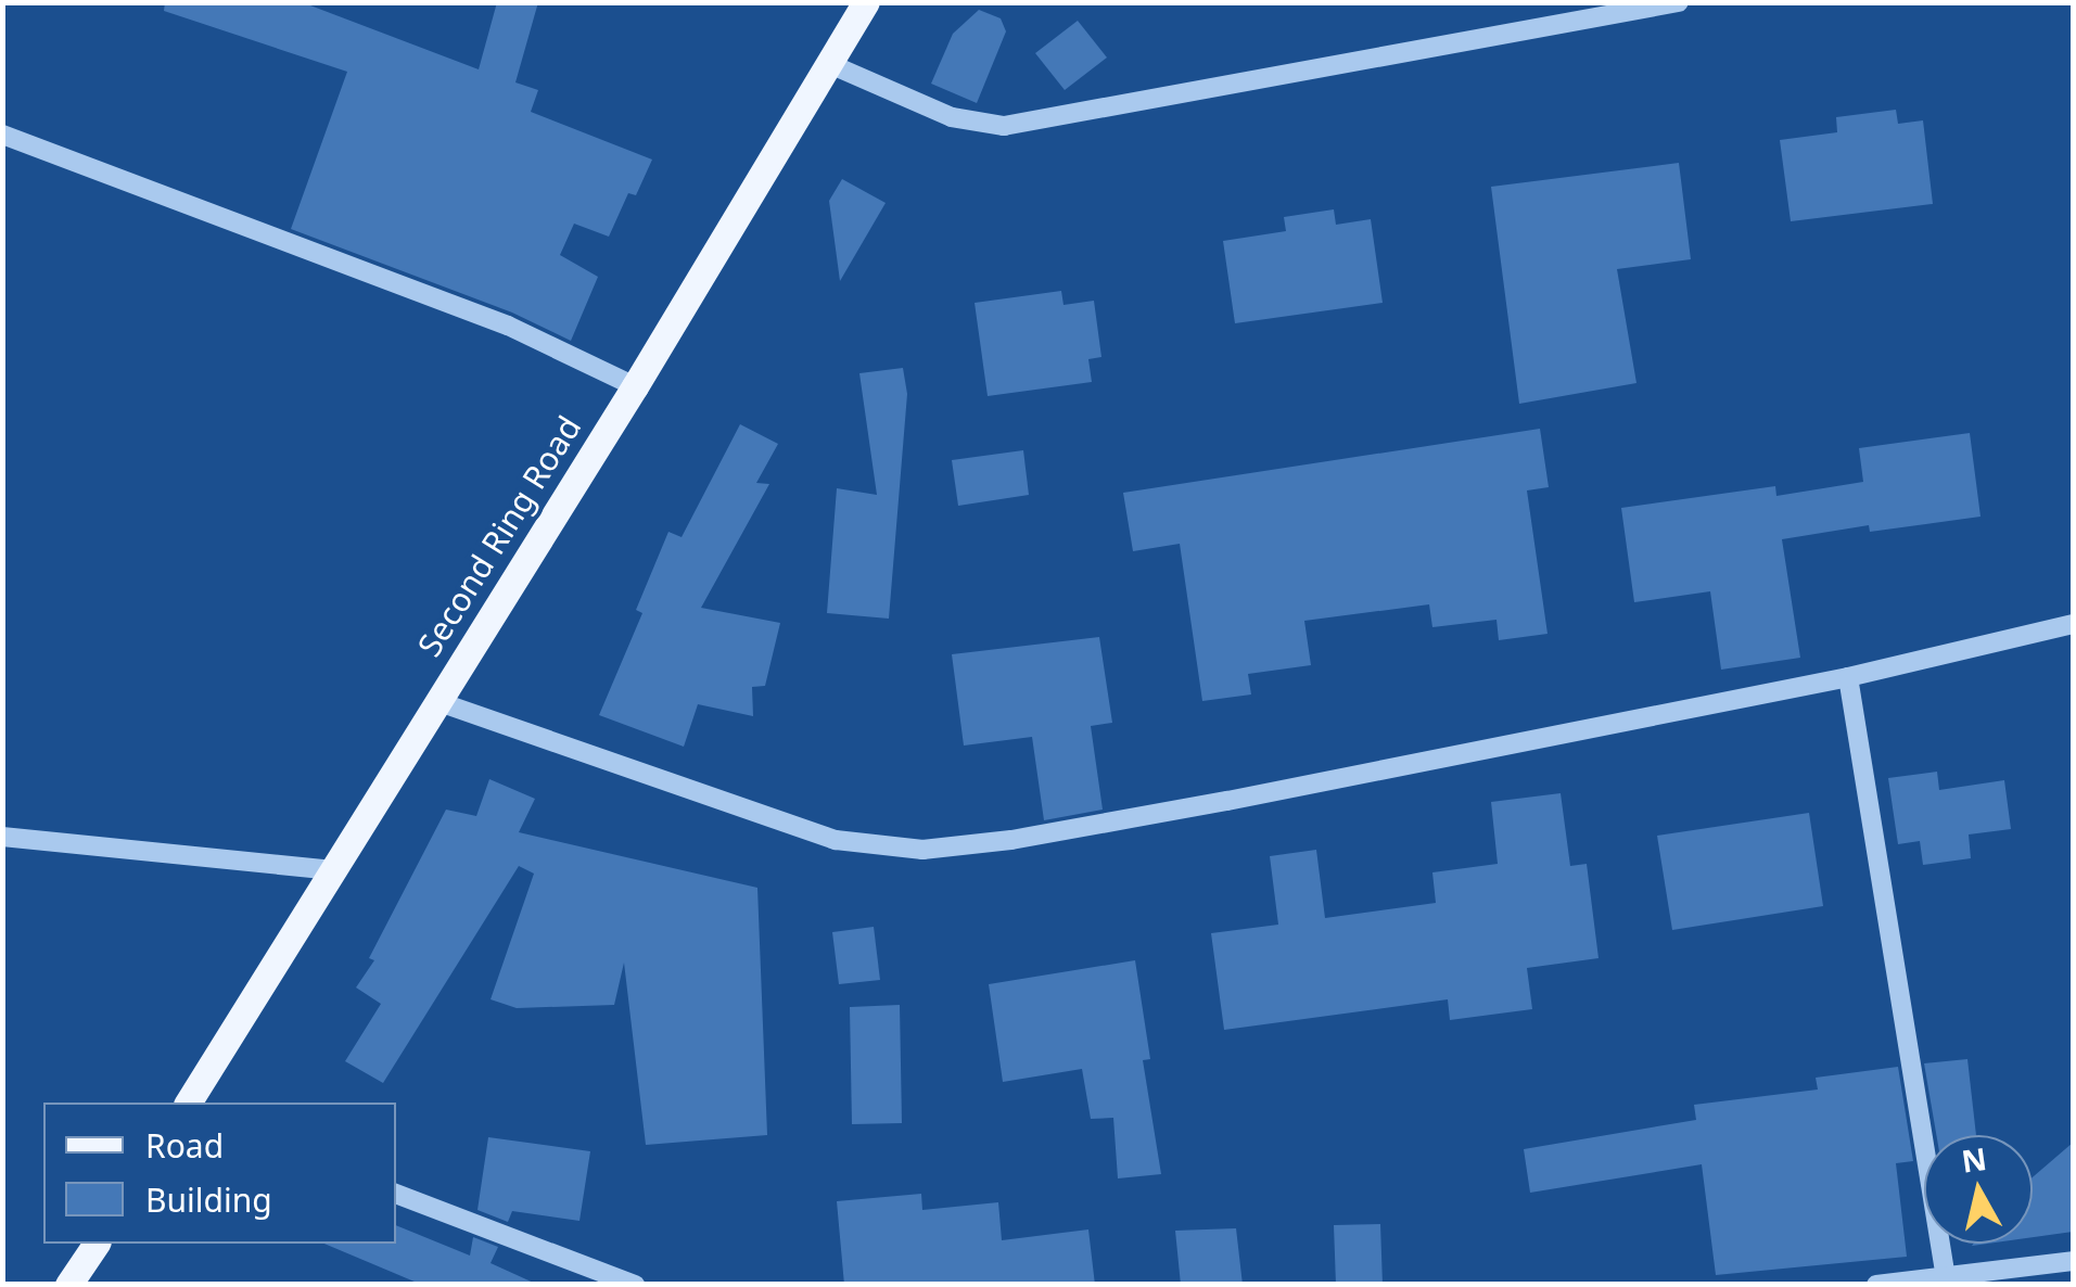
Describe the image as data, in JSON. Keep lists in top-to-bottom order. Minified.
{"streets":{"main road":["Second Ring Road"]},"legend":["Road","Building"],"north":"top"}
